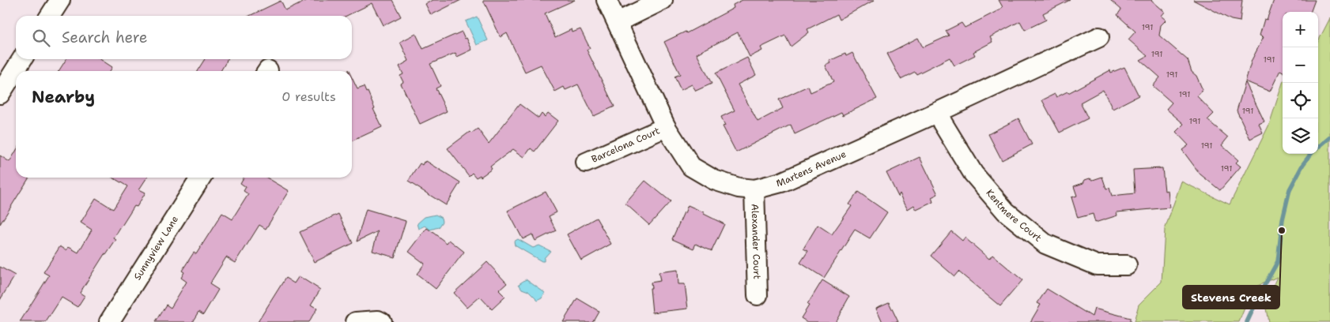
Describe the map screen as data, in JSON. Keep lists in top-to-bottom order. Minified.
{"streets":{"street":["Barcelona Court","Martens Avenue","Kentmere Court","Alexander Court","Sunnyview Lane"]},"crossings":[["Barcelona Court","Martens Avenue"],["Martens Avenue","Kentmere Court"],["Martens Avenue","Alexander Court"]],"places":["Stevens Creek"],"house_numbers":["191","191","191","191","191","191","191","191","191"],"page":{"map_buttons":["+","−"],"search":"Search here","heading":["Nearby","0 results"]}}
